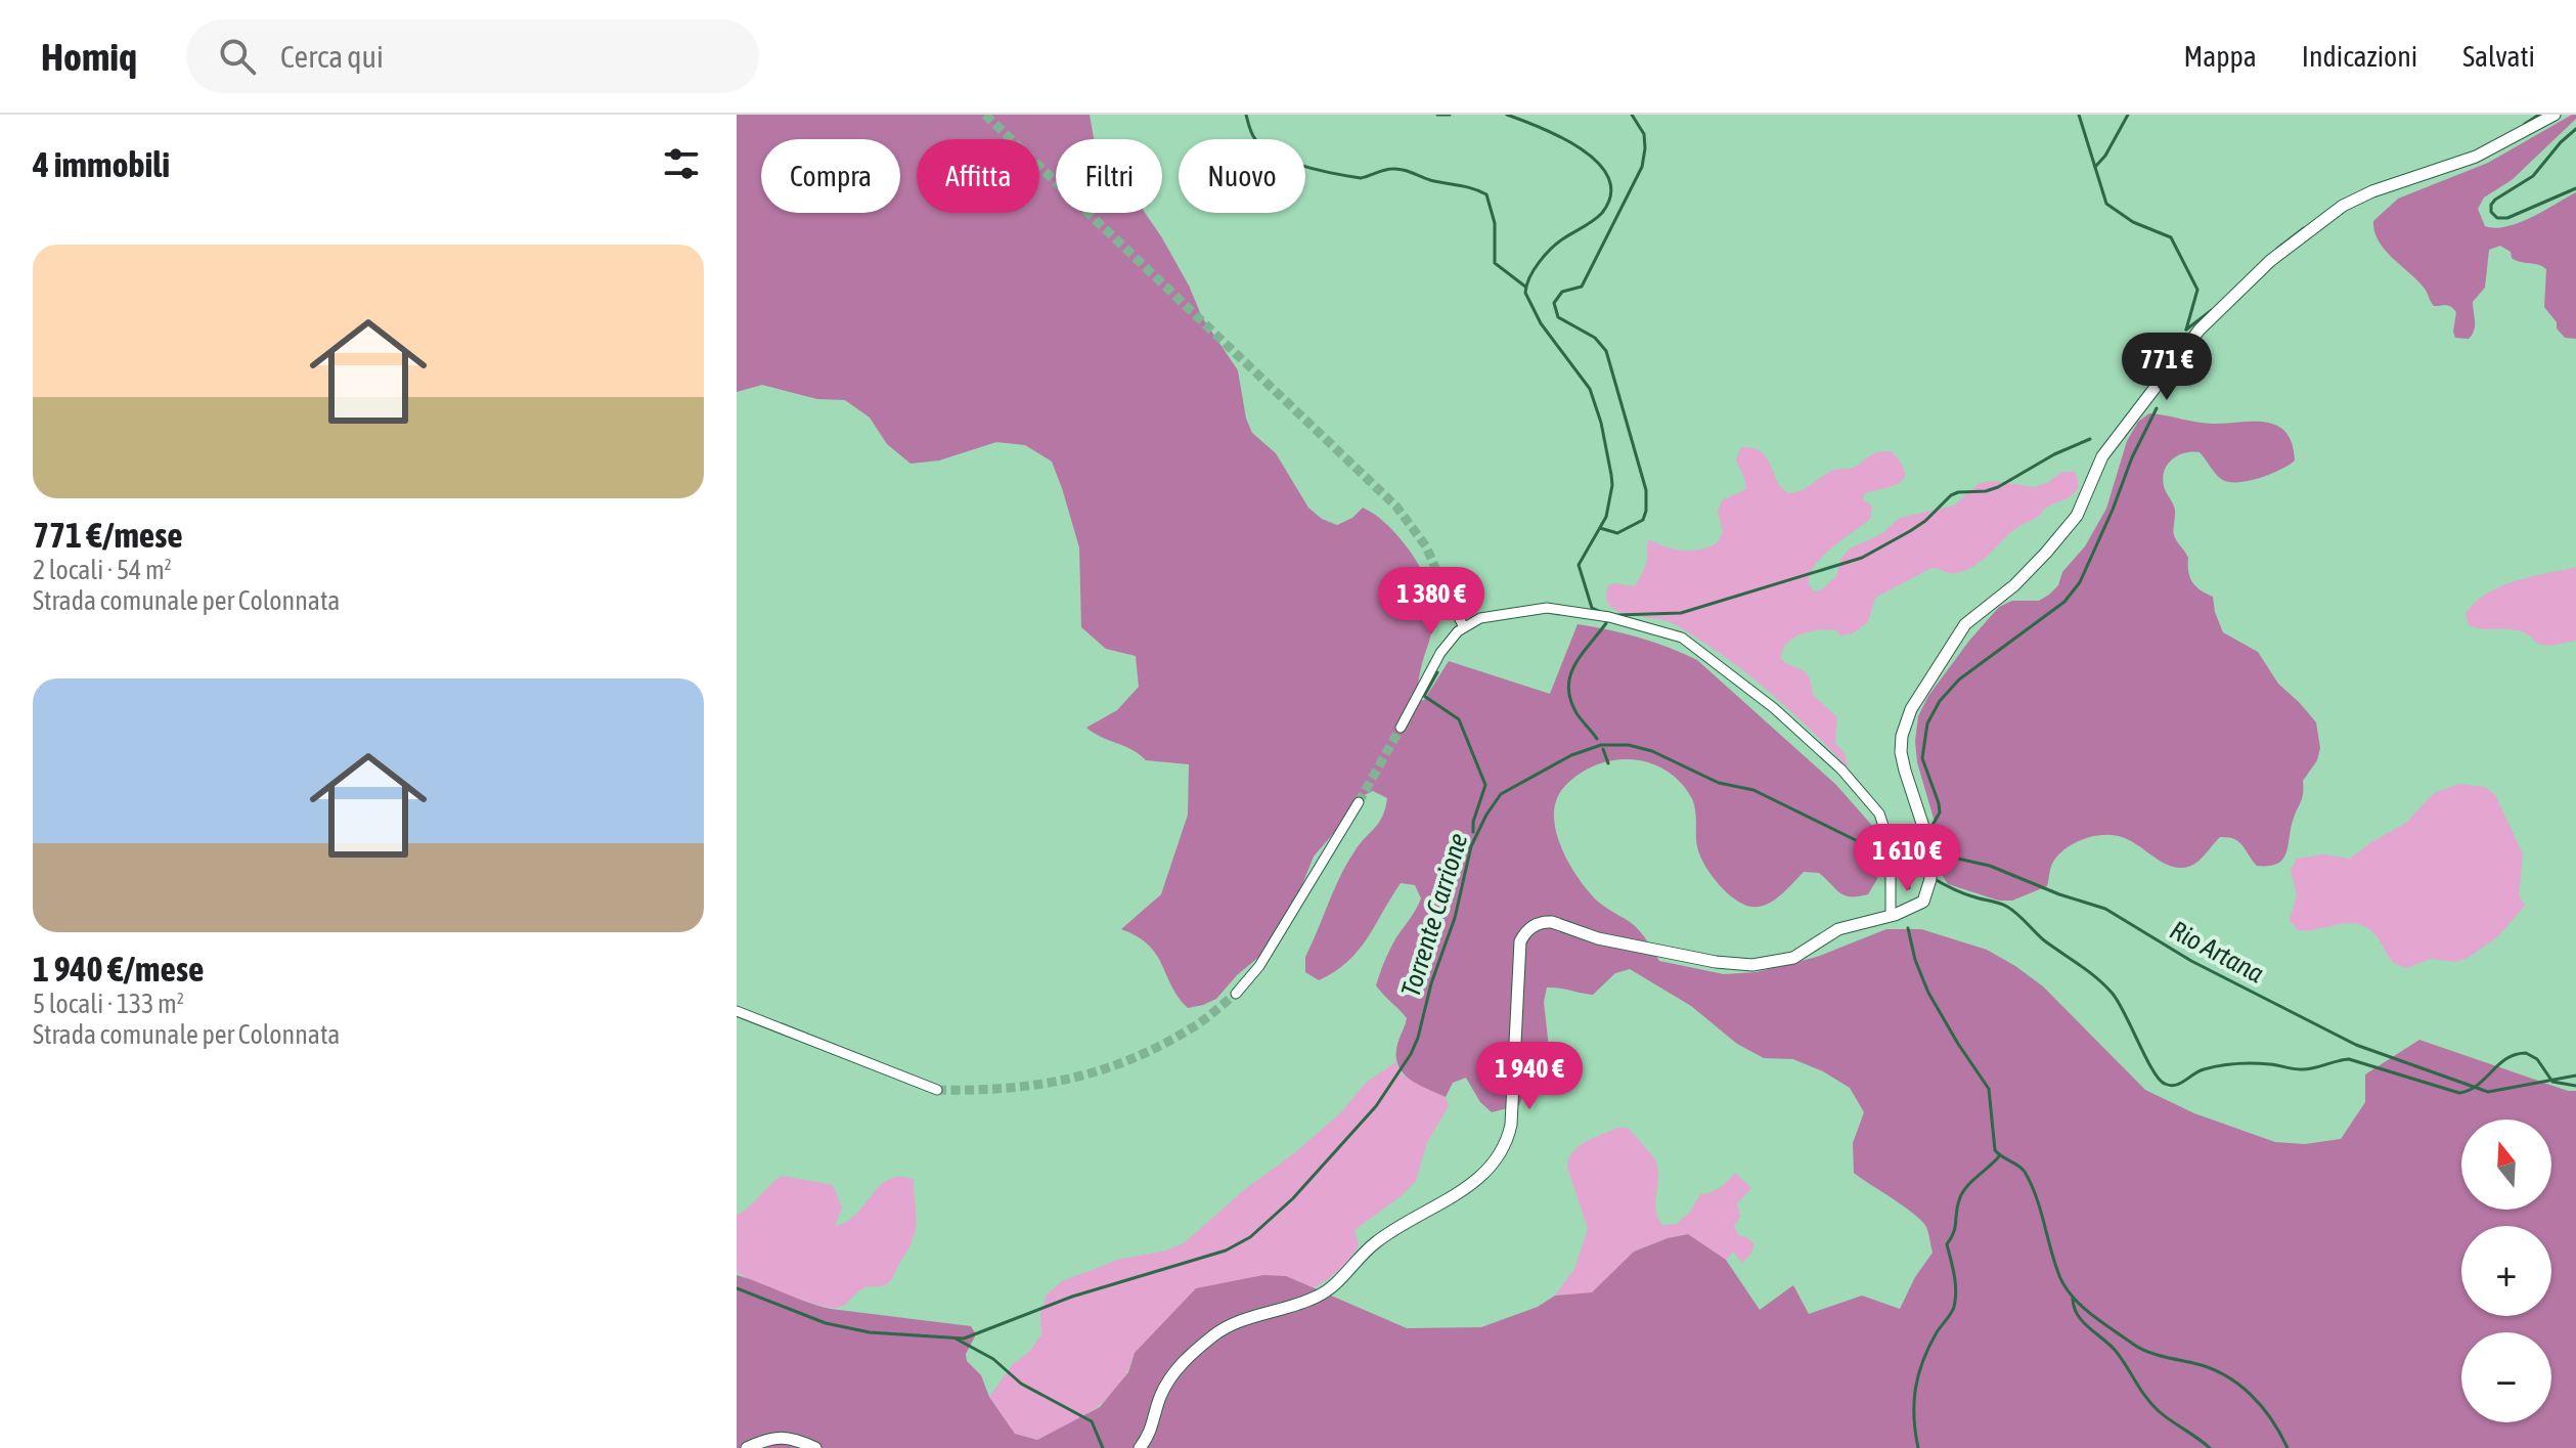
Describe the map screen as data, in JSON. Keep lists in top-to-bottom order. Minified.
{"water":["Torrente Carrione","Rio Artana"],"north":"top","page":{"header":"Homiq","search":"Cerca qui","nav":["Mappa","Indicazioni","Salvati"],"heading":"4 immobili","chip":["Compra","Affitta","Filtri","Nuovo"],"list":[{"name":"771 €/mese","note":"2 locali · 54 m² · Strada comunale per Colonnata"},{"name":"1 940 €/mese","note":"5 locali · 133 m² · Strada comunale per Colonnata"}],"price":["771 €","1 380 €","1 610 €","1 940 €"],"map_buttons":["+","−"]}}
